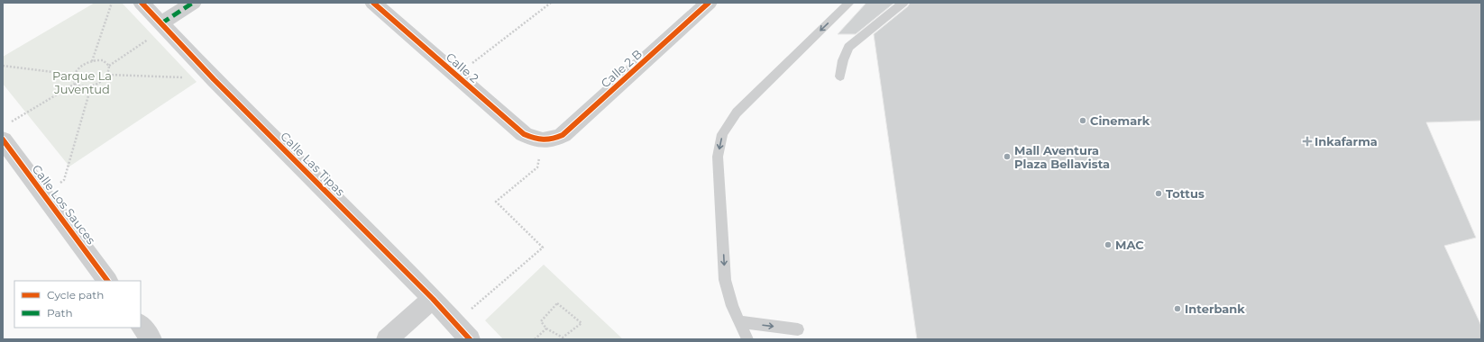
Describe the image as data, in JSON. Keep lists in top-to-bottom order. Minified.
{"streets":{"street":["Calle 2","Calle 2 B","Calle Las Tipas","Calle Los Sauces"]},"crossings":[["Calle 2","Calle 2 B"]],"parks":["Parque La Juventud"],"places":{"other":["Cinemark","Mall Aventura Plaza Bellavista","Tottus","MAC","Interbank"],"health":["Inkafarma"]},"legend":["Cycle path","Path"]}
